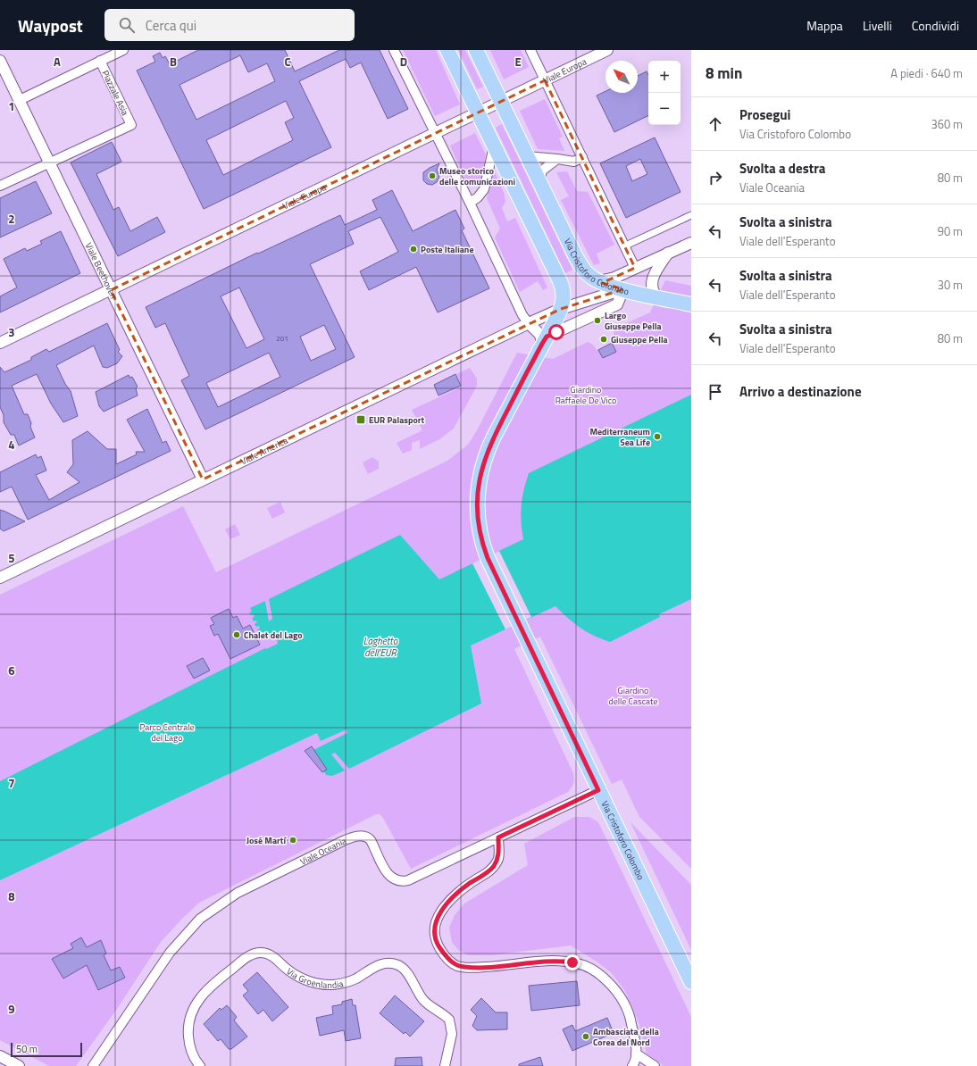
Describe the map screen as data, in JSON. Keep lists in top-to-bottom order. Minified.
{"streets":{"main road":["Via Cristoforo Colombo"],"street":["Viale Europa","Piazzale Asia","Viale Beethoven","Viale America","Viale Oceania","Via Groenlandia"]},"crossings":[["Viale Europa","Via Cristoforo Colombo"],["Viale Europa","Viale Beethoven"],["Piazzale Asia","Viale Beethoven"],["Via Cristoforo Colombo","Viale Oceania"],["Viale Beethoven","Viale America"]],"water":["Laghetto dell'EUR"],"parks":["Giardino Raffaele De Vico","Giardino delle Cascate","Parco Centrale del Lago"],"places":{"other":["Museo storico delle comunicazioni","Poste Italiane","Largo Giuseppe Pella","Giuseppe Pella","Mediterraneum Sea Life","Chalet del Lago","José Martí","Ambasciata della Corea del Nord"],"transit":["EUR Palasport"]},"house_numbers":["201"],"scale_bar":"50 m","north":"top left","page":{"header":"Waypost","search":"Cerca qui","nav":["Mappa","Livelli","Condividi"],"heading":["8 min","A piedi · 640 m"],"map_buttons":["+","−"],"list":[["Prosegui","Via Cristoforo Colombo","360 m"],["Svolta a destra","Viale Oceania","80 m"],["Svolta a sinistra","Viale dell'Esperanto","90 m"],["Svolta a sinistra","Viale dell'Esperanto","30 m"],["Svolta a sinistra","Viale dell'Esperanto","80 m"],"Arrivo a destinazione"],"scale":"50 m"},"grid":{"columns":["A","B","C","D","E"],"rows":["1","2","3","4","5","6","7","8","9"]}}
